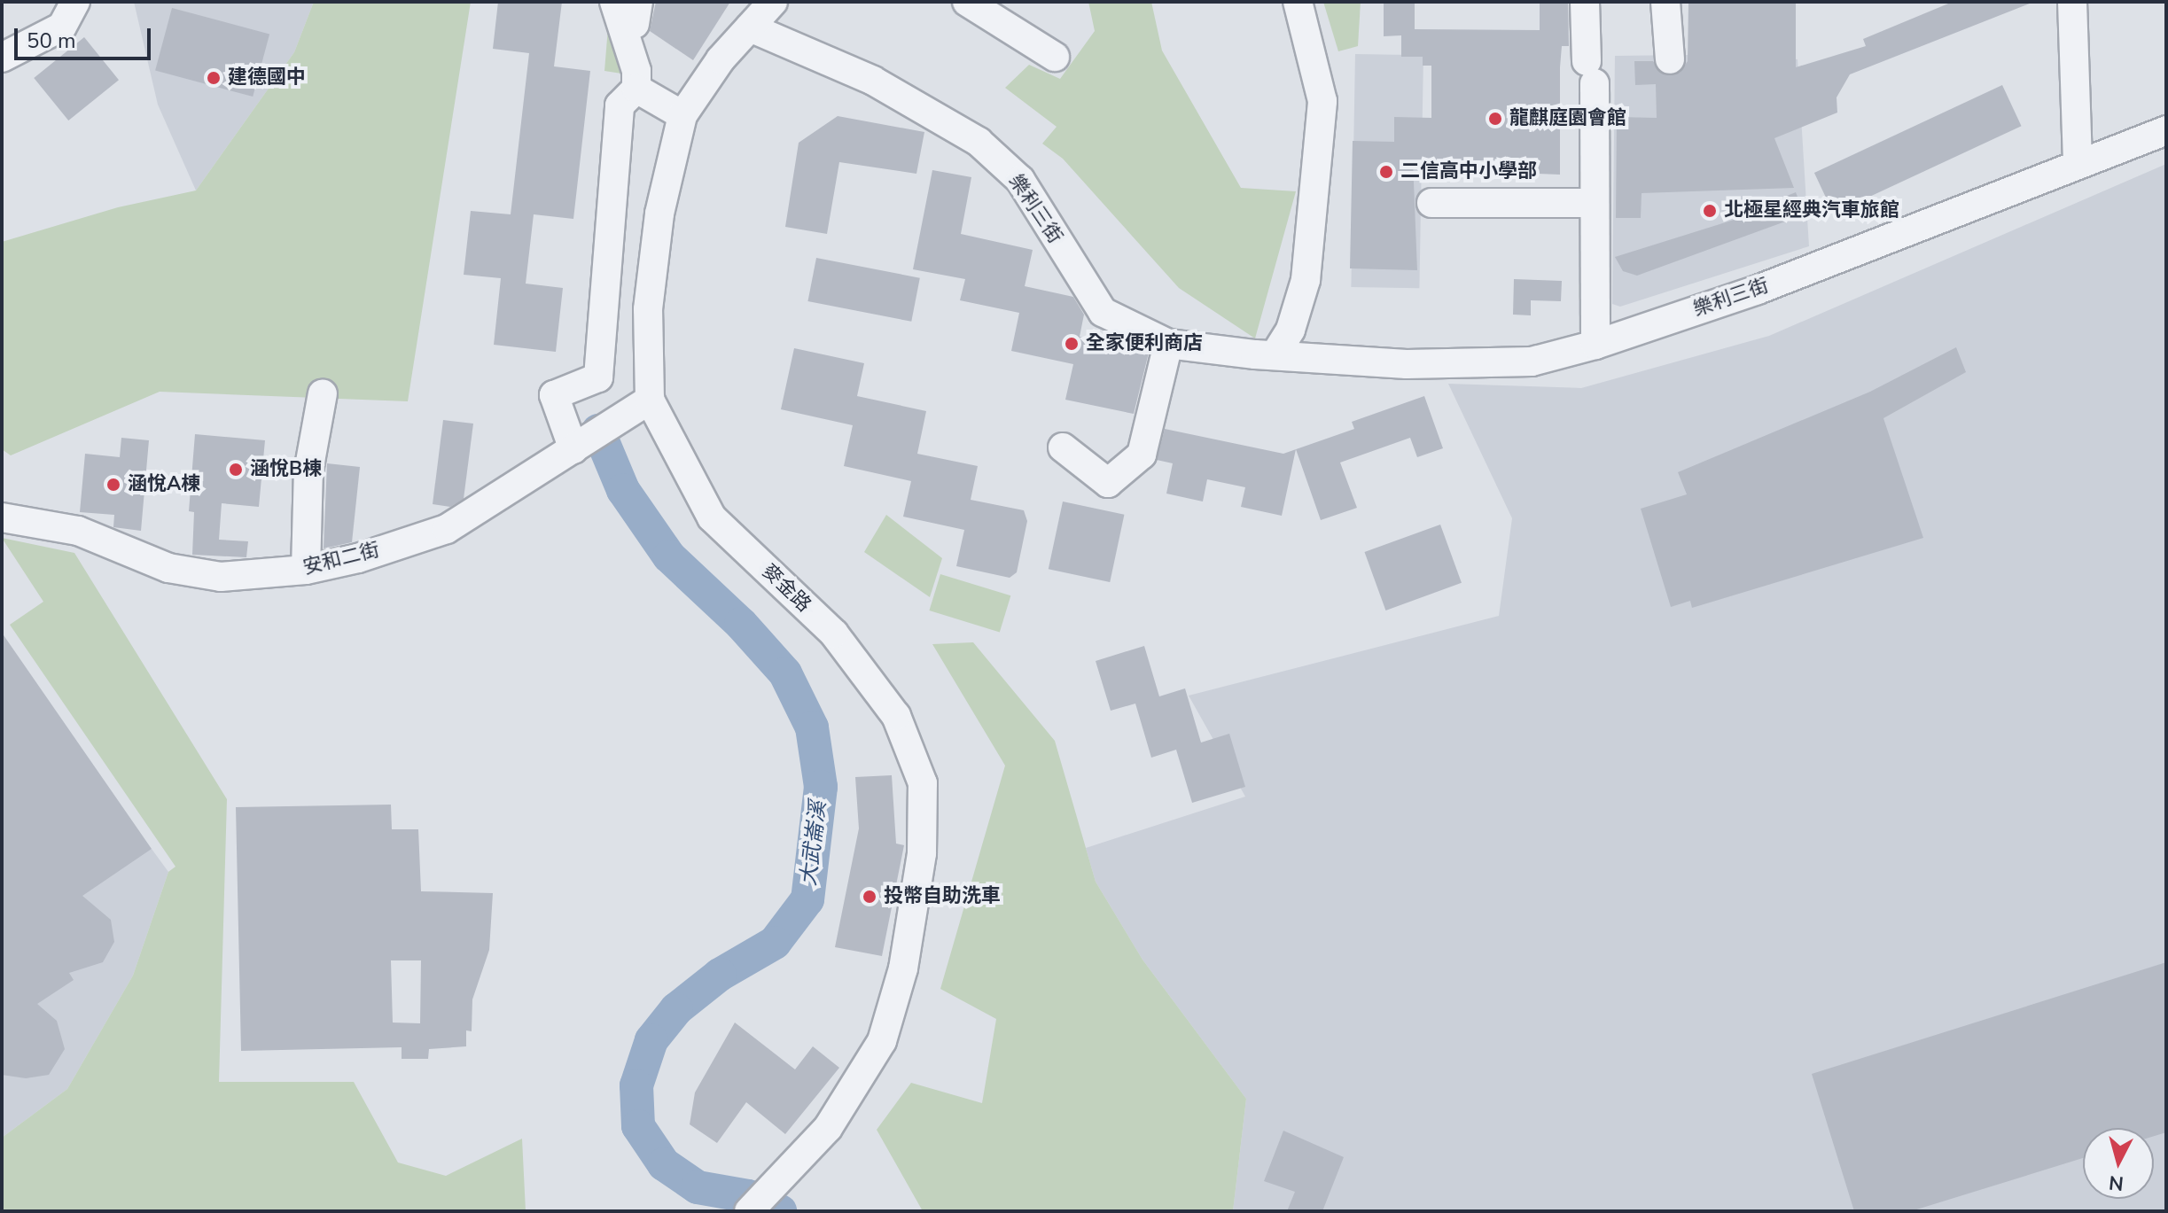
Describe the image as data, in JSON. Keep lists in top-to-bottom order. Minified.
{"streets":{"street":["樂利三街","安和二街","麥金路"]},"crossings":[["樂利三街","麥金路"],["安和二街","麥金路"]],"water":["大武崙溪"],"places":["建德國中","龍麒庭園會館","二信高中小學部","北極星經典汽車旅館","全家便利商店","涵悅B棟","涵悅A棟","投幣自助洗車"],"scale_bar":"50 m","north":"bottom"}
